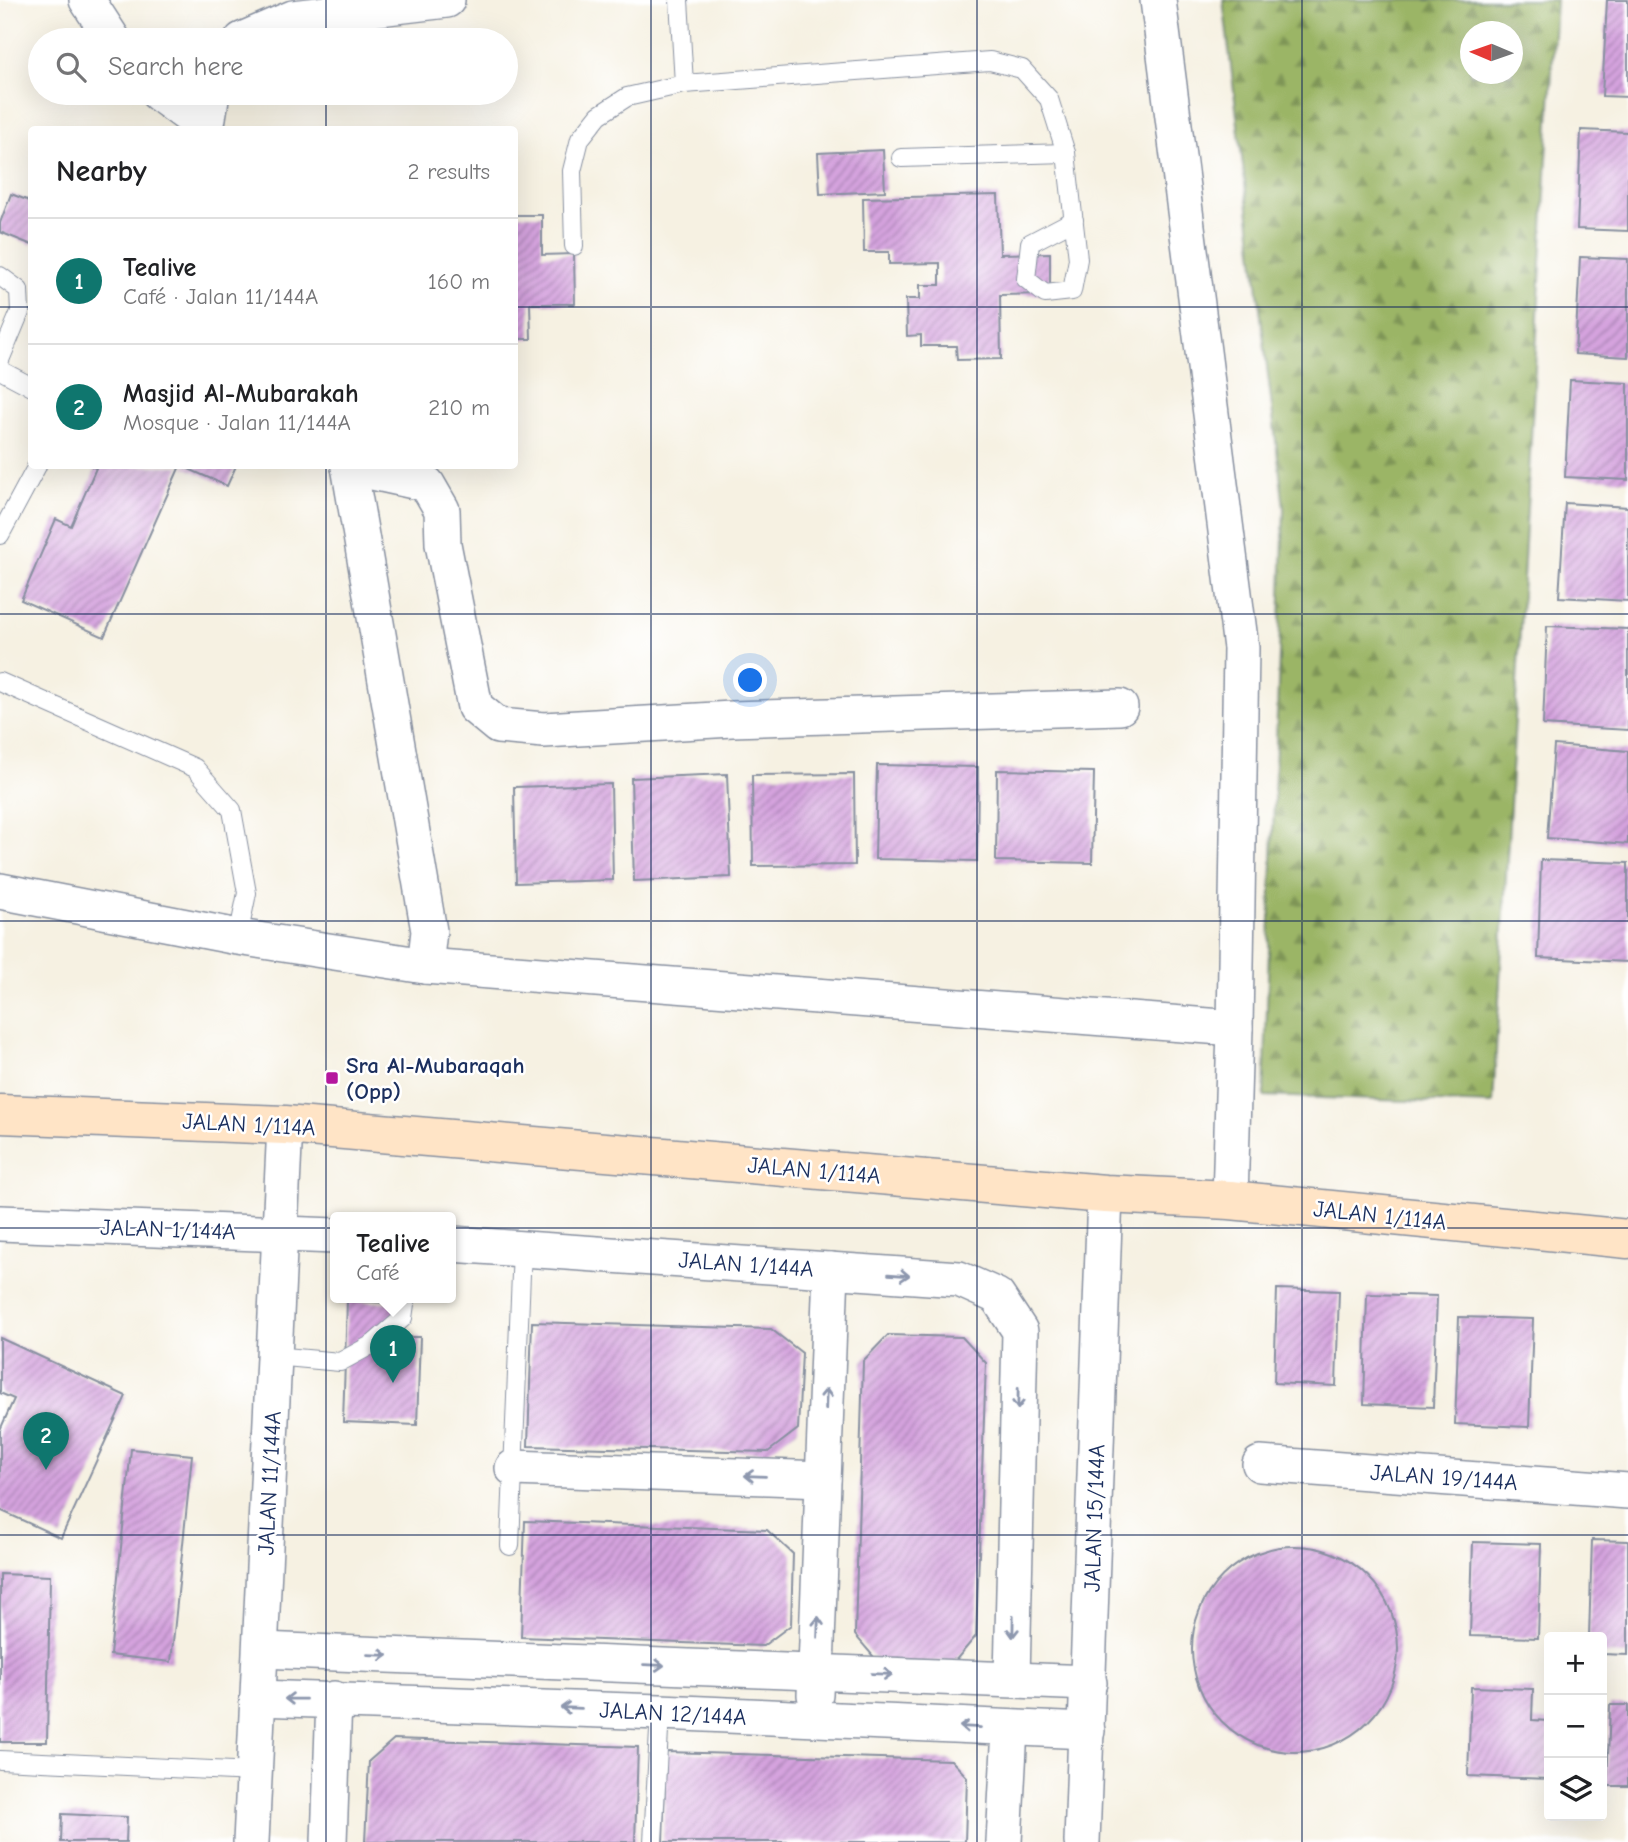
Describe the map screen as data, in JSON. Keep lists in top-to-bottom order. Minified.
{"streets":{"street":["JALAN 1/114A","JALAN 1/144A","JALAN 19/144A","JALAN 11/144A","JALAN 15/144A","JALAN 12/144A"]},"crossings":[["JALAN 1/114A","JALAN 11/144A"],["JALAN 1/114A","JALAN 15/144A"],["JALAN 1/144A","JALAN 11/144A"],["JALAN 1/144A","JALAN 12/144A"],["JALAN 11/144A","JALAN 12/144A"],["JALAN 15/144A","JALAN 12/144A"]],"places":{"transit":["Sra Al-Mubaraqah (Opp)"]},"north":"left","page":{"search":"Search here","heading":["Nearby","2 results"],"list":[{"mark":"1","name":"Tealive","note":"Café · Jalan 11/144A","value":"160 m"},{"mark":"2","name":"Masjid Al-Mubarakah","note":"Mosque · Jalan 11/144A","value":"210 m"}],"popup":["Tealive","Café"],"pins":["1","2"],"map_buttons":["+","−"]}}
